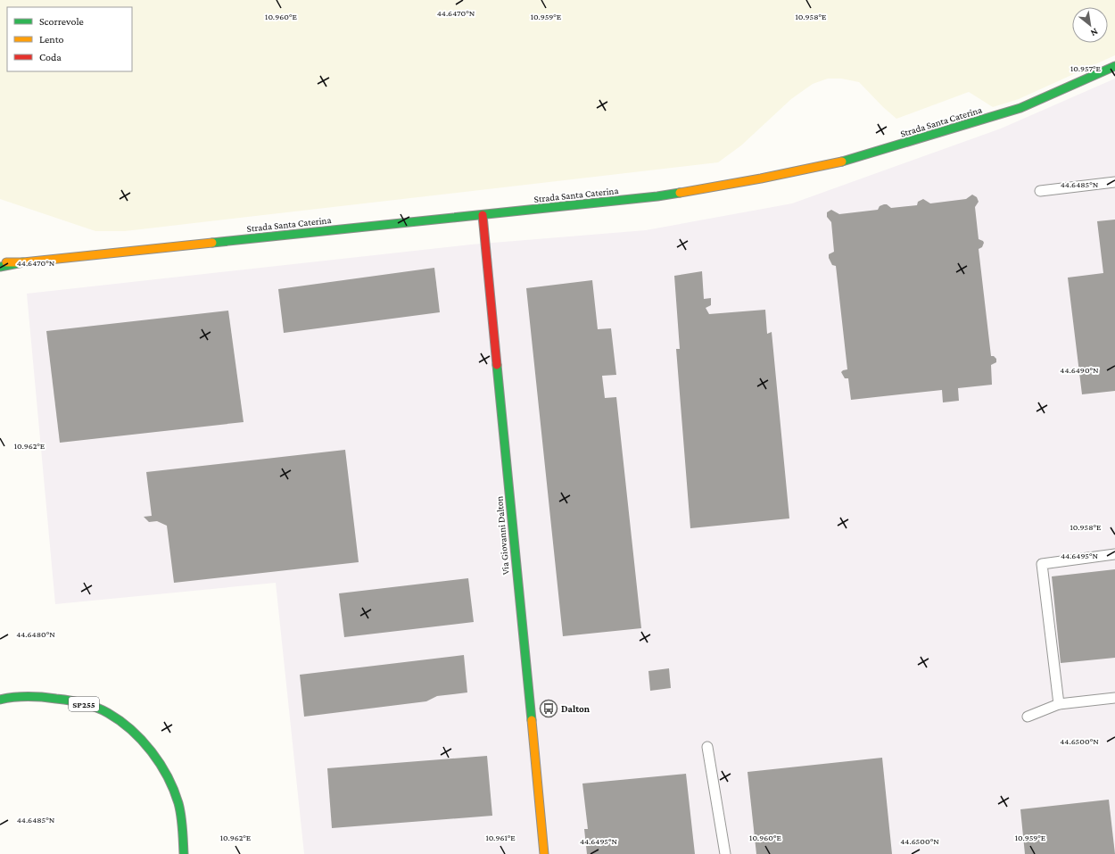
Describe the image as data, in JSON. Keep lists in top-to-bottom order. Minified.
{"streets":{"street":["Strada Santa Caterina","Via Giovanni Dalton","SP255"]},"crossings":[["Strada Santa Caterina","Via Giovanni Dalton"]],"places":{"bus stop":["Dalton"]},"legend":["Scorrevole","Lento","Coda"],"north":"bottom right","coordinates":["44.6470°N","10.960°E","10.959°E","10.958°E","10.957°E","44.6485°N","44.6490°N","10.962°E","44.6495°N","44.6480°N","44.6500°N","10.961°E"]}
